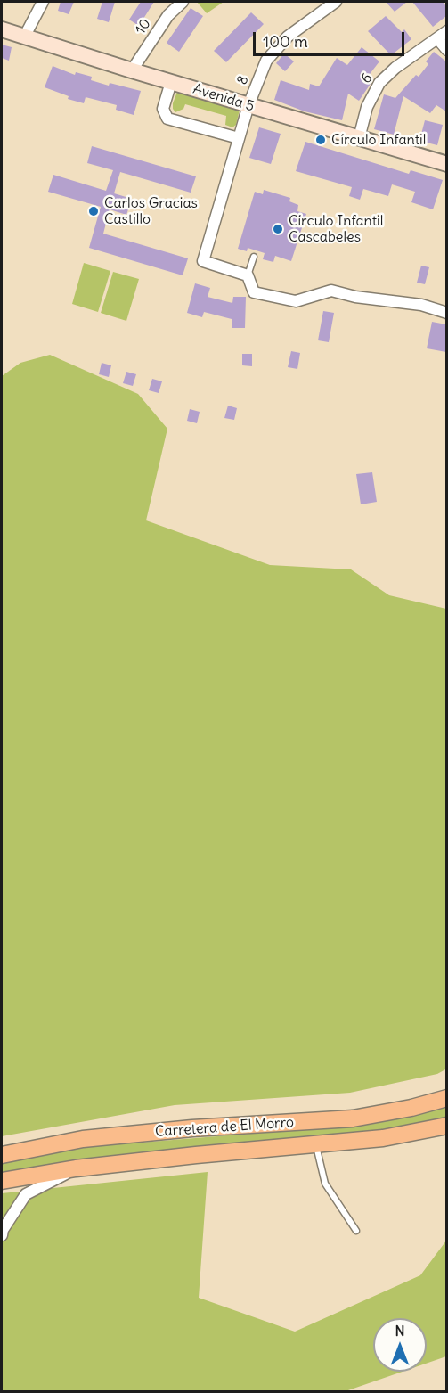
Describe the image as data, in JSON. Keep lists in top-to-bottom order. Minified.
{"streets":{"main road":["Carretera de El Morro"],"street":["10","6","8","Avenida 5"]},"crossings":[["10","Avenida 5"],["6","Avenida 5"],["8","Avenida 5"]],"places":["Círculo Infantil","Carlos Gracias Castillo","Círculo Infantil Cascabeles"],"scale_bar":"100 m","north":"top"}
